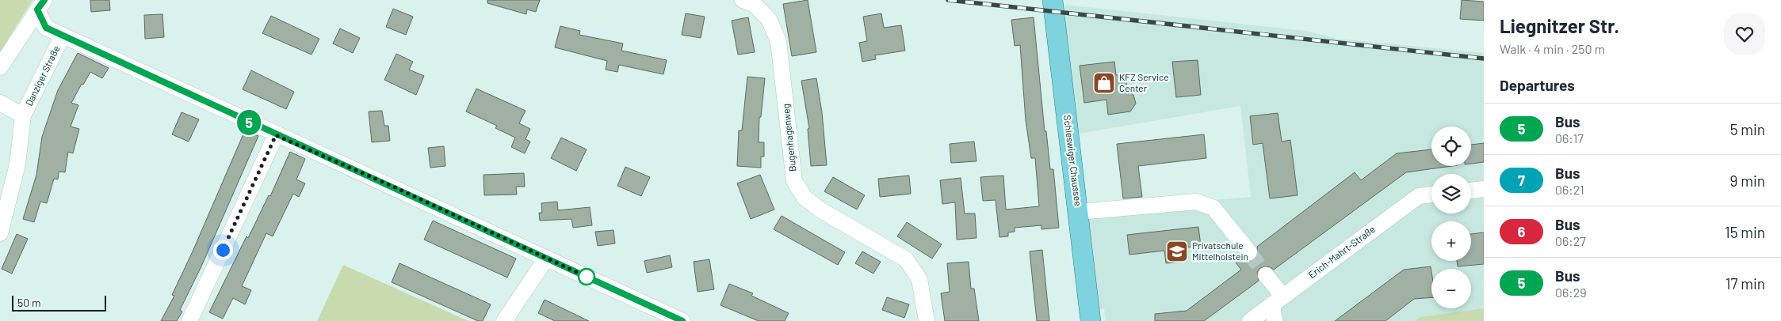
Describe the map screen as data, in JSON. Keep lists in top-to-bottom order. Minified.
{"streets":{"main road":["Schleswiger Chaussee"],"street":["Danziger Straße","Bugenhagenweg","Erich-Mahrt-Straße"]},"places":{"shop":["KFZ Service Center"],"school or university":["Privatschule Mittelholstein"]},"lines":["bus line 5"],"scale_bar":"50 m","page":{"on_map":"5","heading":[["Liegnitzer Str.","Walk · 4 min · 250 m"],"Departures"],"list":[{"mark":"5","name":"Bus","note":"06:17","value":"5 min"},{"mark":"7","name":"Bus","note":"06:21","value":"9 min"},{"mark":"6","name":"Bus","note":"06:27","value":"15 min"},{"mark":"5","name":"Bus","note":"06:29","value":"17 min"}],"map_buttons":["+","−"],"scale":"50 m"}}
